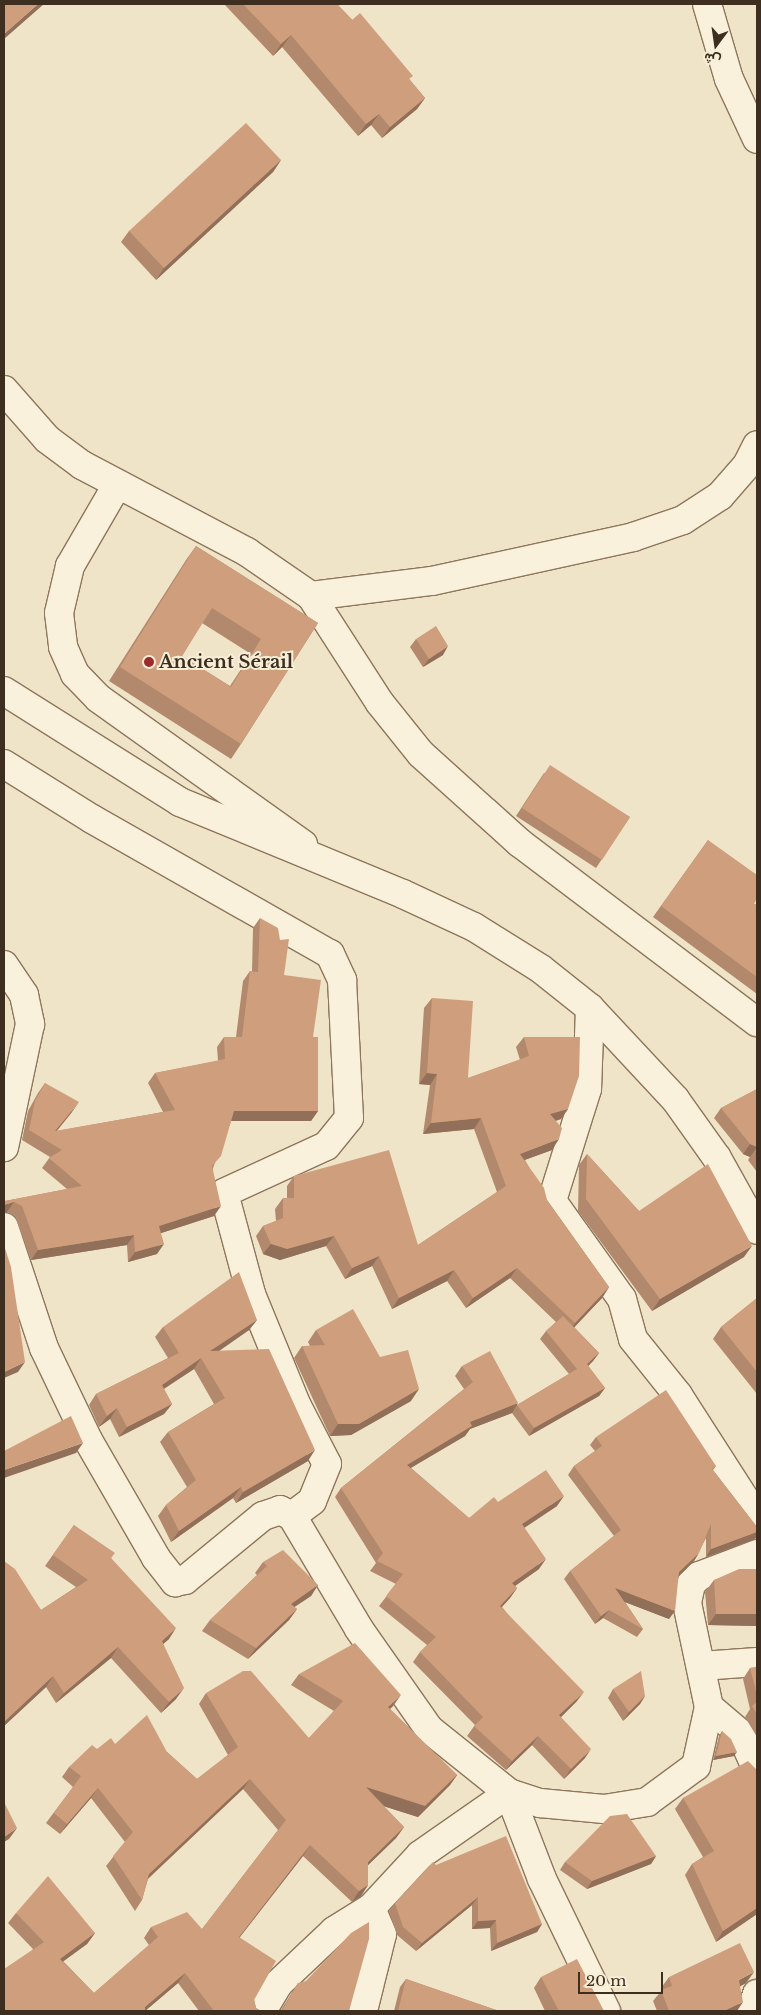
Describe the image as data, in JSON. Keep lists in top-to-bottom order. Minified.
{"places":["Ancient Sérail"],"scale_bar":"20 m","north":"bottom"}
